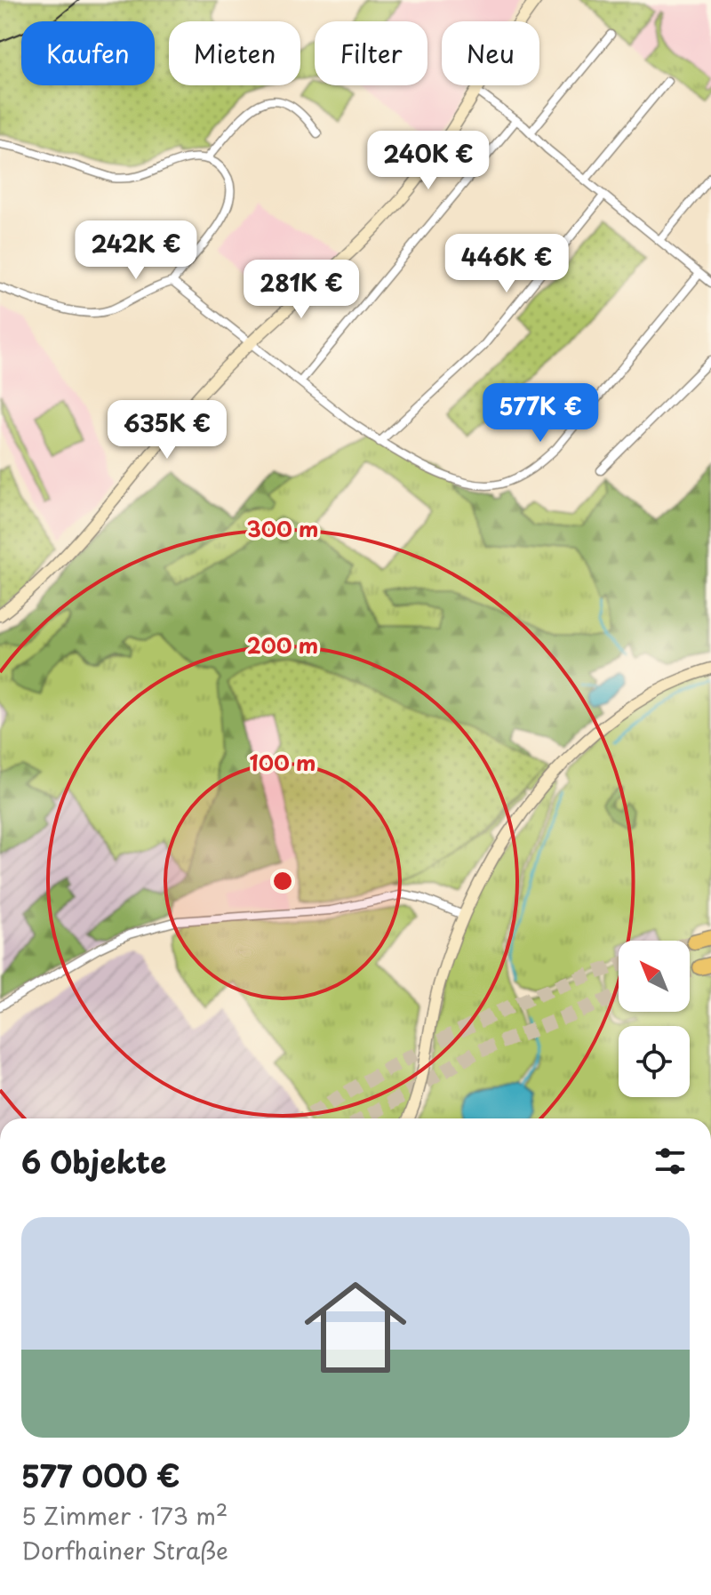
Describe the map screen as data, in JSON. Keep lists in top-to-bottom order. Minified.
{"north":"top left","page":{"chip":["Kaufen","Mieten","Filter","Neu"],"price":["240K €","242K €","446K €","281K €","577K €","635K €"],"heading":"6 Objekte","list":[{"name":"577 000 €","note":"5 Zimmer · 173 m² · Dorfhainer Straße"}]},"rings":["300 m","200 m","100 m"]}
